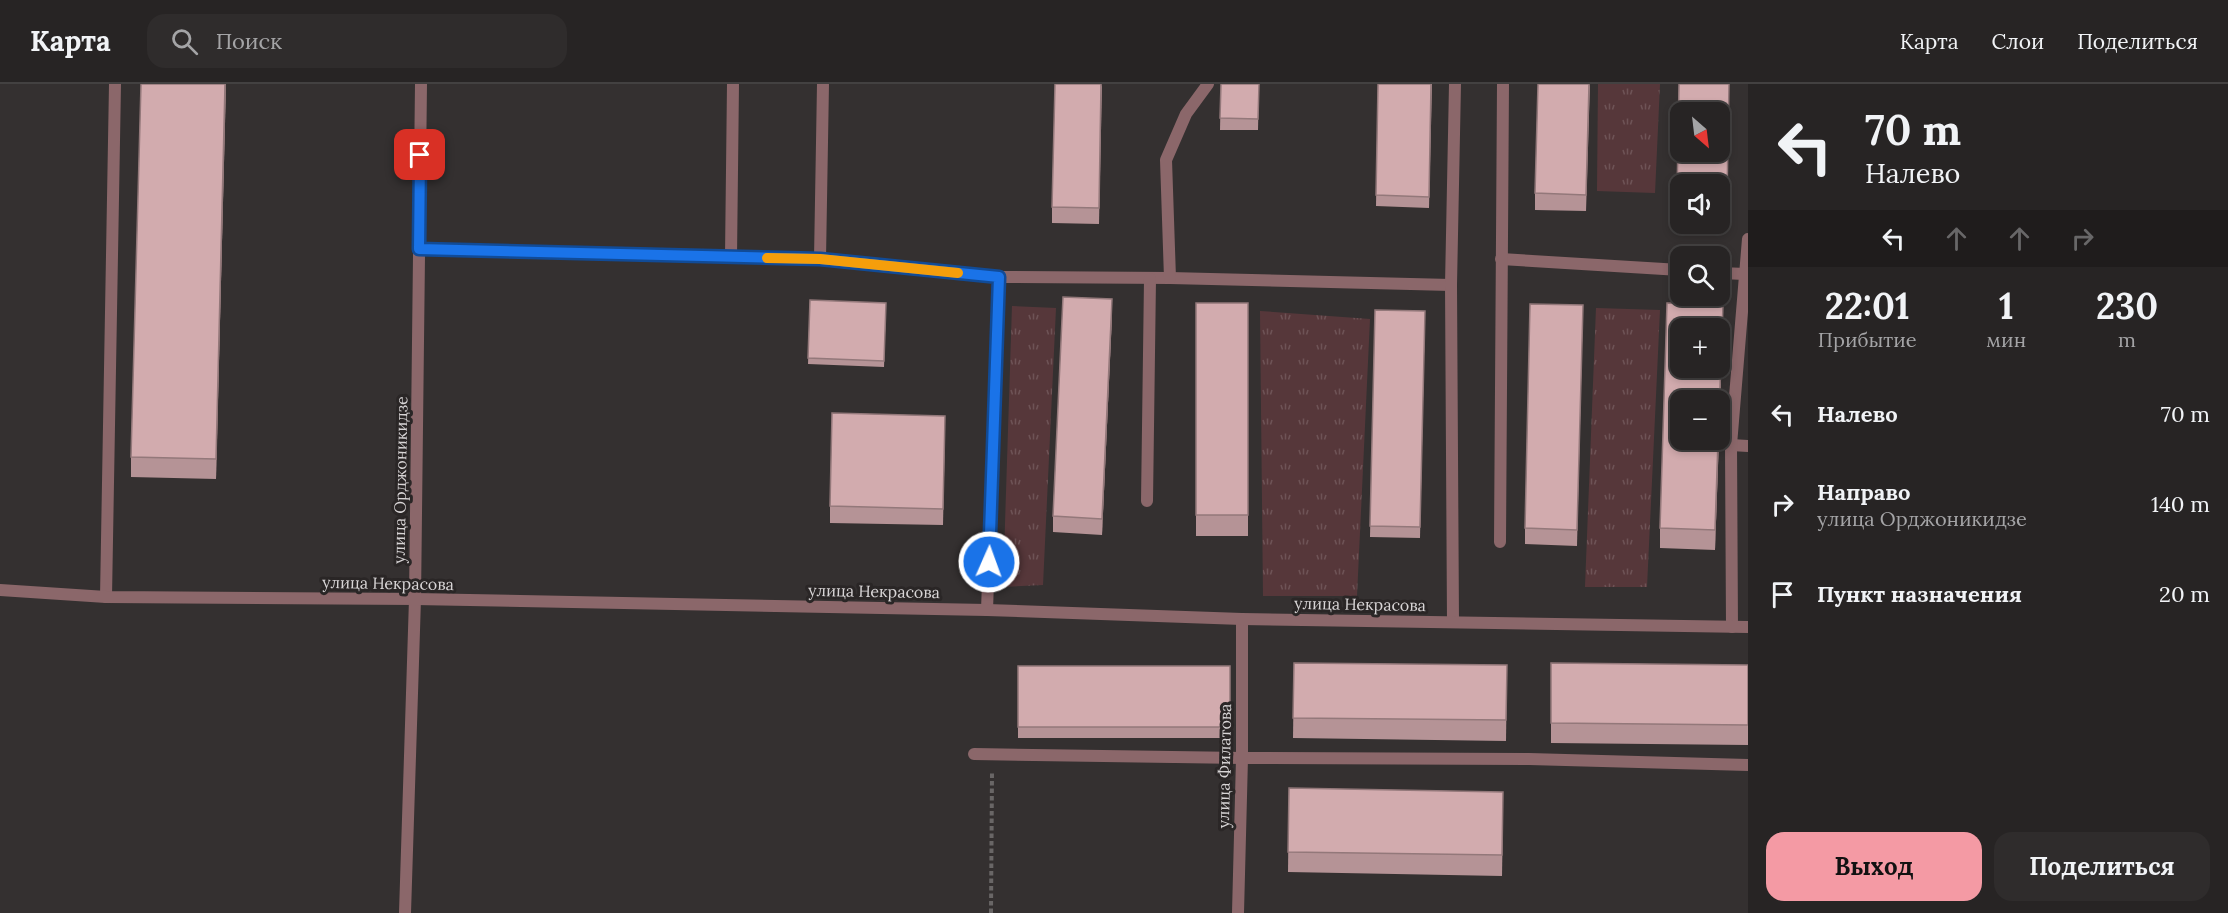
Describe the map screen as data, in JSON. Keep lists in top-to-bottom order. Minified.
{"streets":{"street":["улица Орджоникидзе","улица Некрасова","улица Филатова"]},"crossings":[["улица Орджоникидзе","улица Некрасова"],["улица Некрасова","улица Филатова"]],"north":"bottom right","page":{"header":"Карта","search":"Поиск","nav":["Карта","Слои","Поделиться"],"turn":["70 m","Налево"],"map_buttons":["+","−"],"eta":["22:01","Прибытие","1","мин","230","m"],"list":[{"name":"Налево","value":"70 m"},{"name":"Направо","note":"улица Орджоникидзе","value":"140 m"},{"name":"Пункт назначения","value":"20 m"}],"buttons":["Выход","Поделиться"]}}
